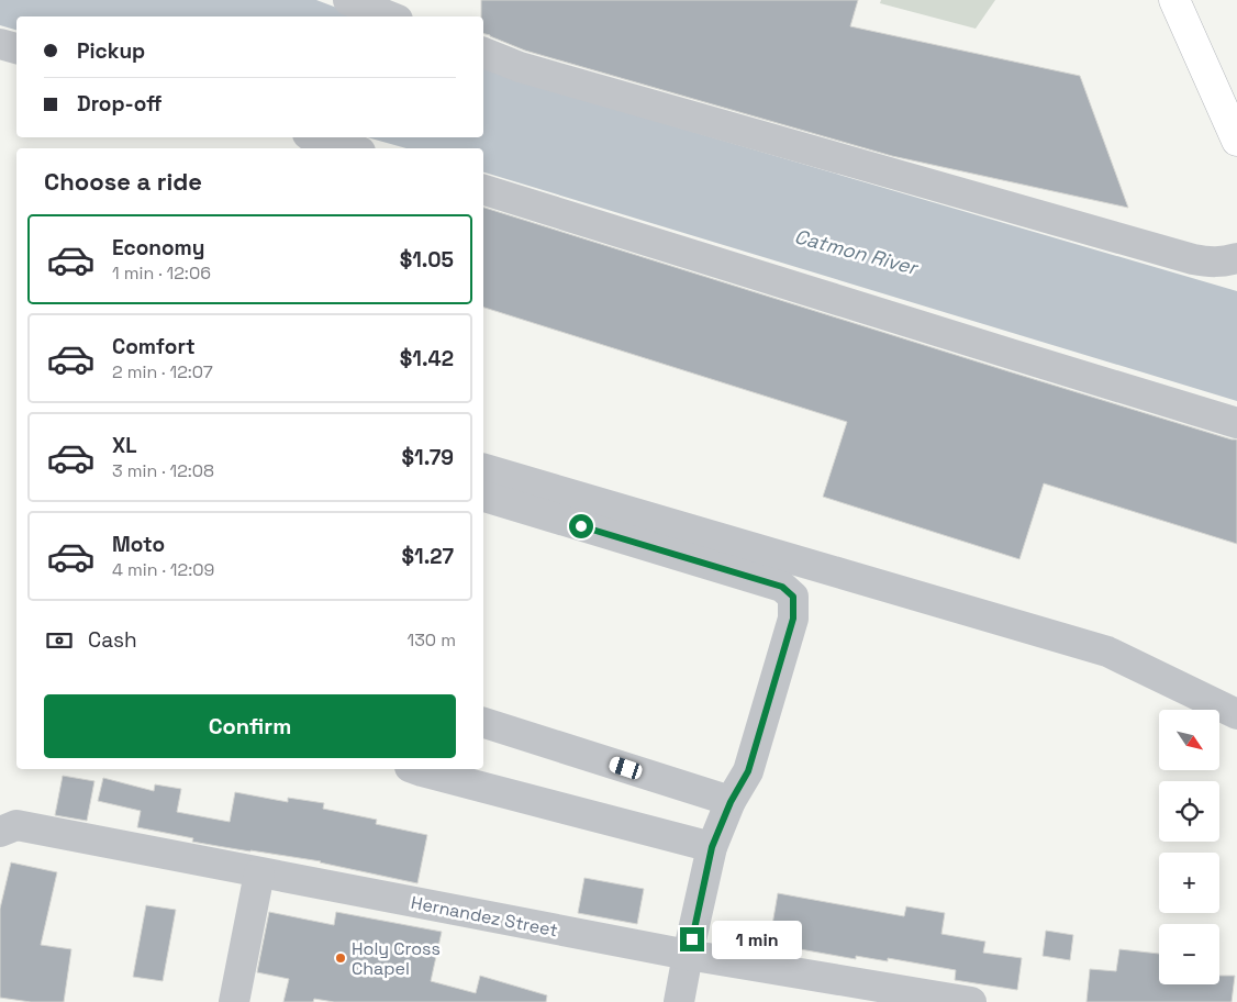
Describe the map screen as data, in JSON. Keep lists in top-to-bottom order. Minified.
{"streets":{"street":["Hernandez Street"]},"water":["Catmon River"],"places":["Holy Cross Chapel"],"north":"bottom right","page":{"banner":["Pickup","Drop-off"],"heading":"Choose a ride","list":[{"name":"Economy","note":"1 min · 12:06","value":"$1.05"},{"name":"Comfort","note":"2 min · 12:07","value":"$1.42"},{"name":"XL","note":"3 min · 12:08","value":"$1.79"},{"name":"Moto","note":"4 min · 12:09","value":"$1.27"}],"pay":["Cash","130 m"],"buttons":"Confirm","map_buttons":["+","−"],"bubble":"1 min"}}
